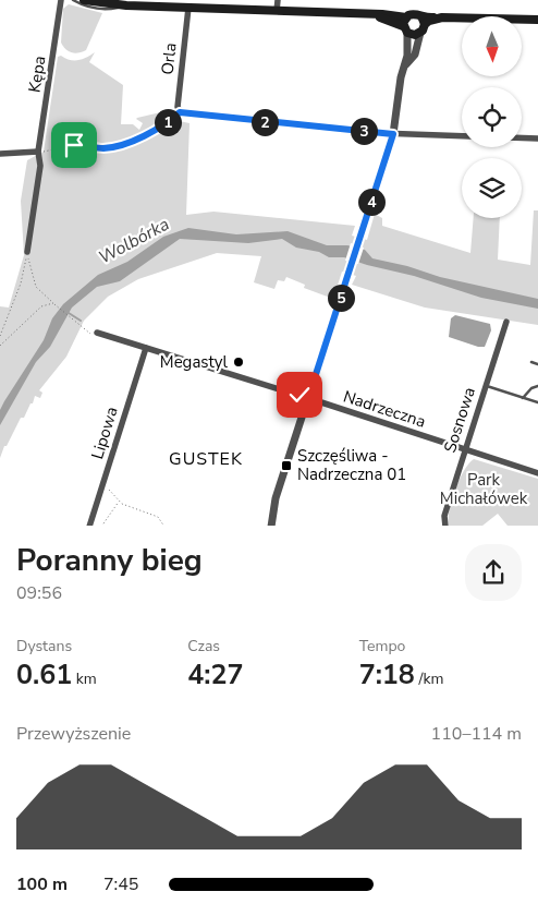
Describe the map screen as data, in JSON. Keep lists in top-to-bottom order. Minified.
{"streets":{"street":["Orla","Kępa","Nadrzeczna","Sosnowa","Lipowa"]},"crossings":[["Nadrzeczna","Sosnowa"],["Nadrzeczna","Lipowa"]],"districts":["GUSTEK"],"water":["Wolbórka"],"parks":["Park Michałówek"],"places":{"other":["Megastyl"],"transit":["Szczęśliwa - Nadrzeczna 01"]},"north":"bottom","page":{"pins":["1","2","3","4","5"],"heading":["Poranny bieg","09:56"],"stats":[["Dystans","0.61 km"],["Czas","4:27"],["Tempo","7:18 /km"]],"chart":["Przewyższenie","110–114 m"],"list":[{"name":"100 m","note":"7:45"}]}}
